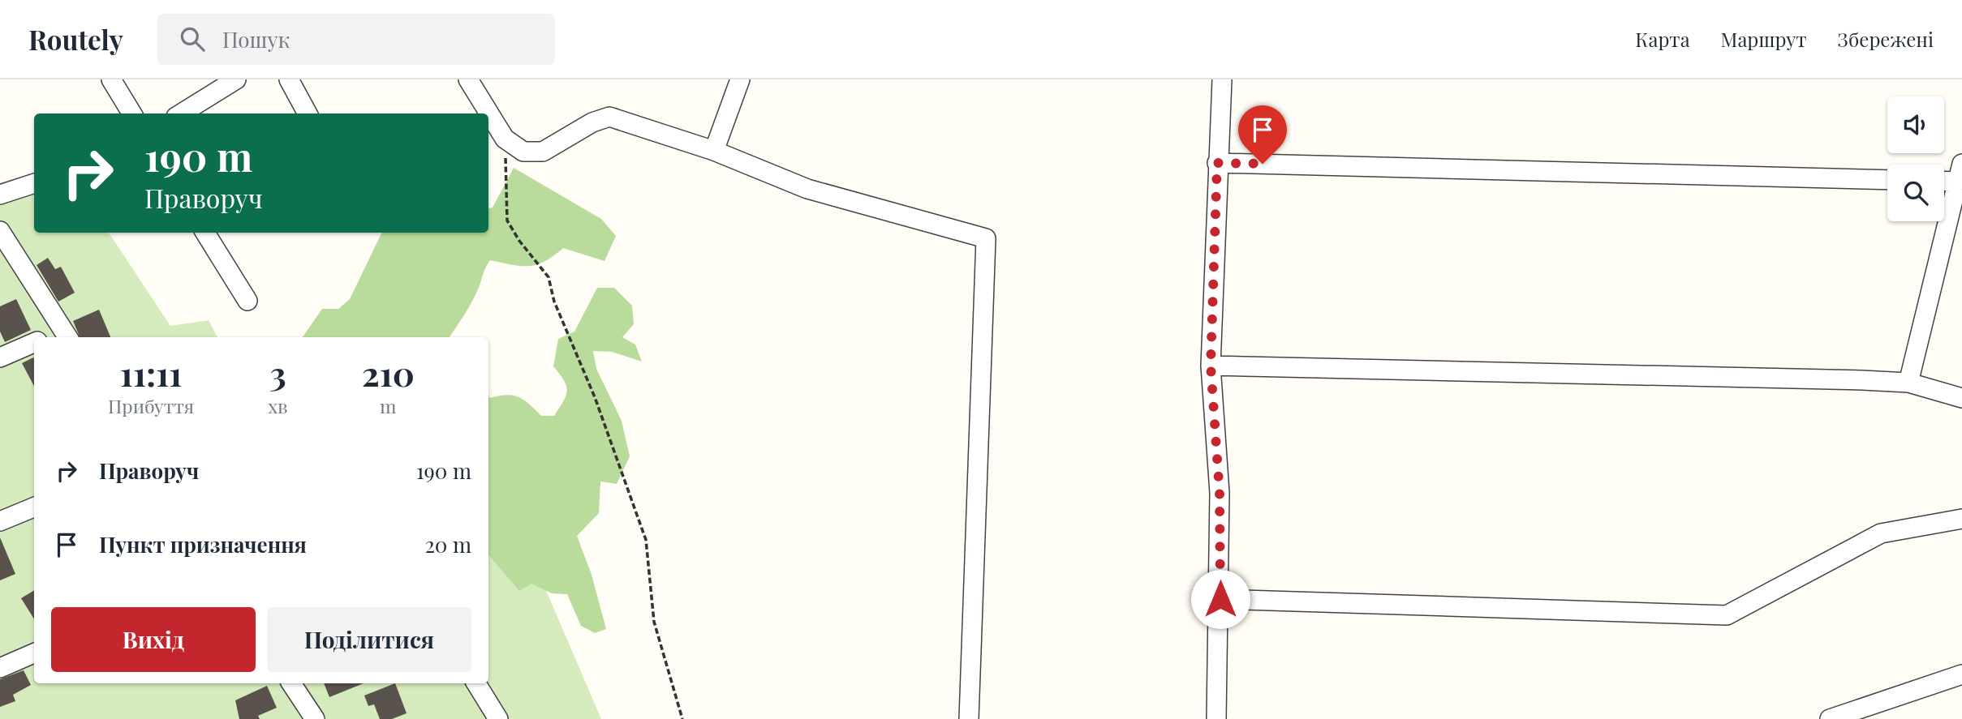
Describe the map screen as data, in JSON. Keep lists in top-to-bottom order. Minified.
{"page":{"header":"Routely","search":"Пошук","nav":["Карта","Маршрут","Збережені"],"turn":["190 m","Праворуч"],"eta":["11:11","Прибуття","3","хв","210","m"],"list":[{"name":"Праворуч","value":"190 m"},{"name":"Пункт призначення","value":"20 m"}],"buttons":["Вихід","Поділитися"]}}
